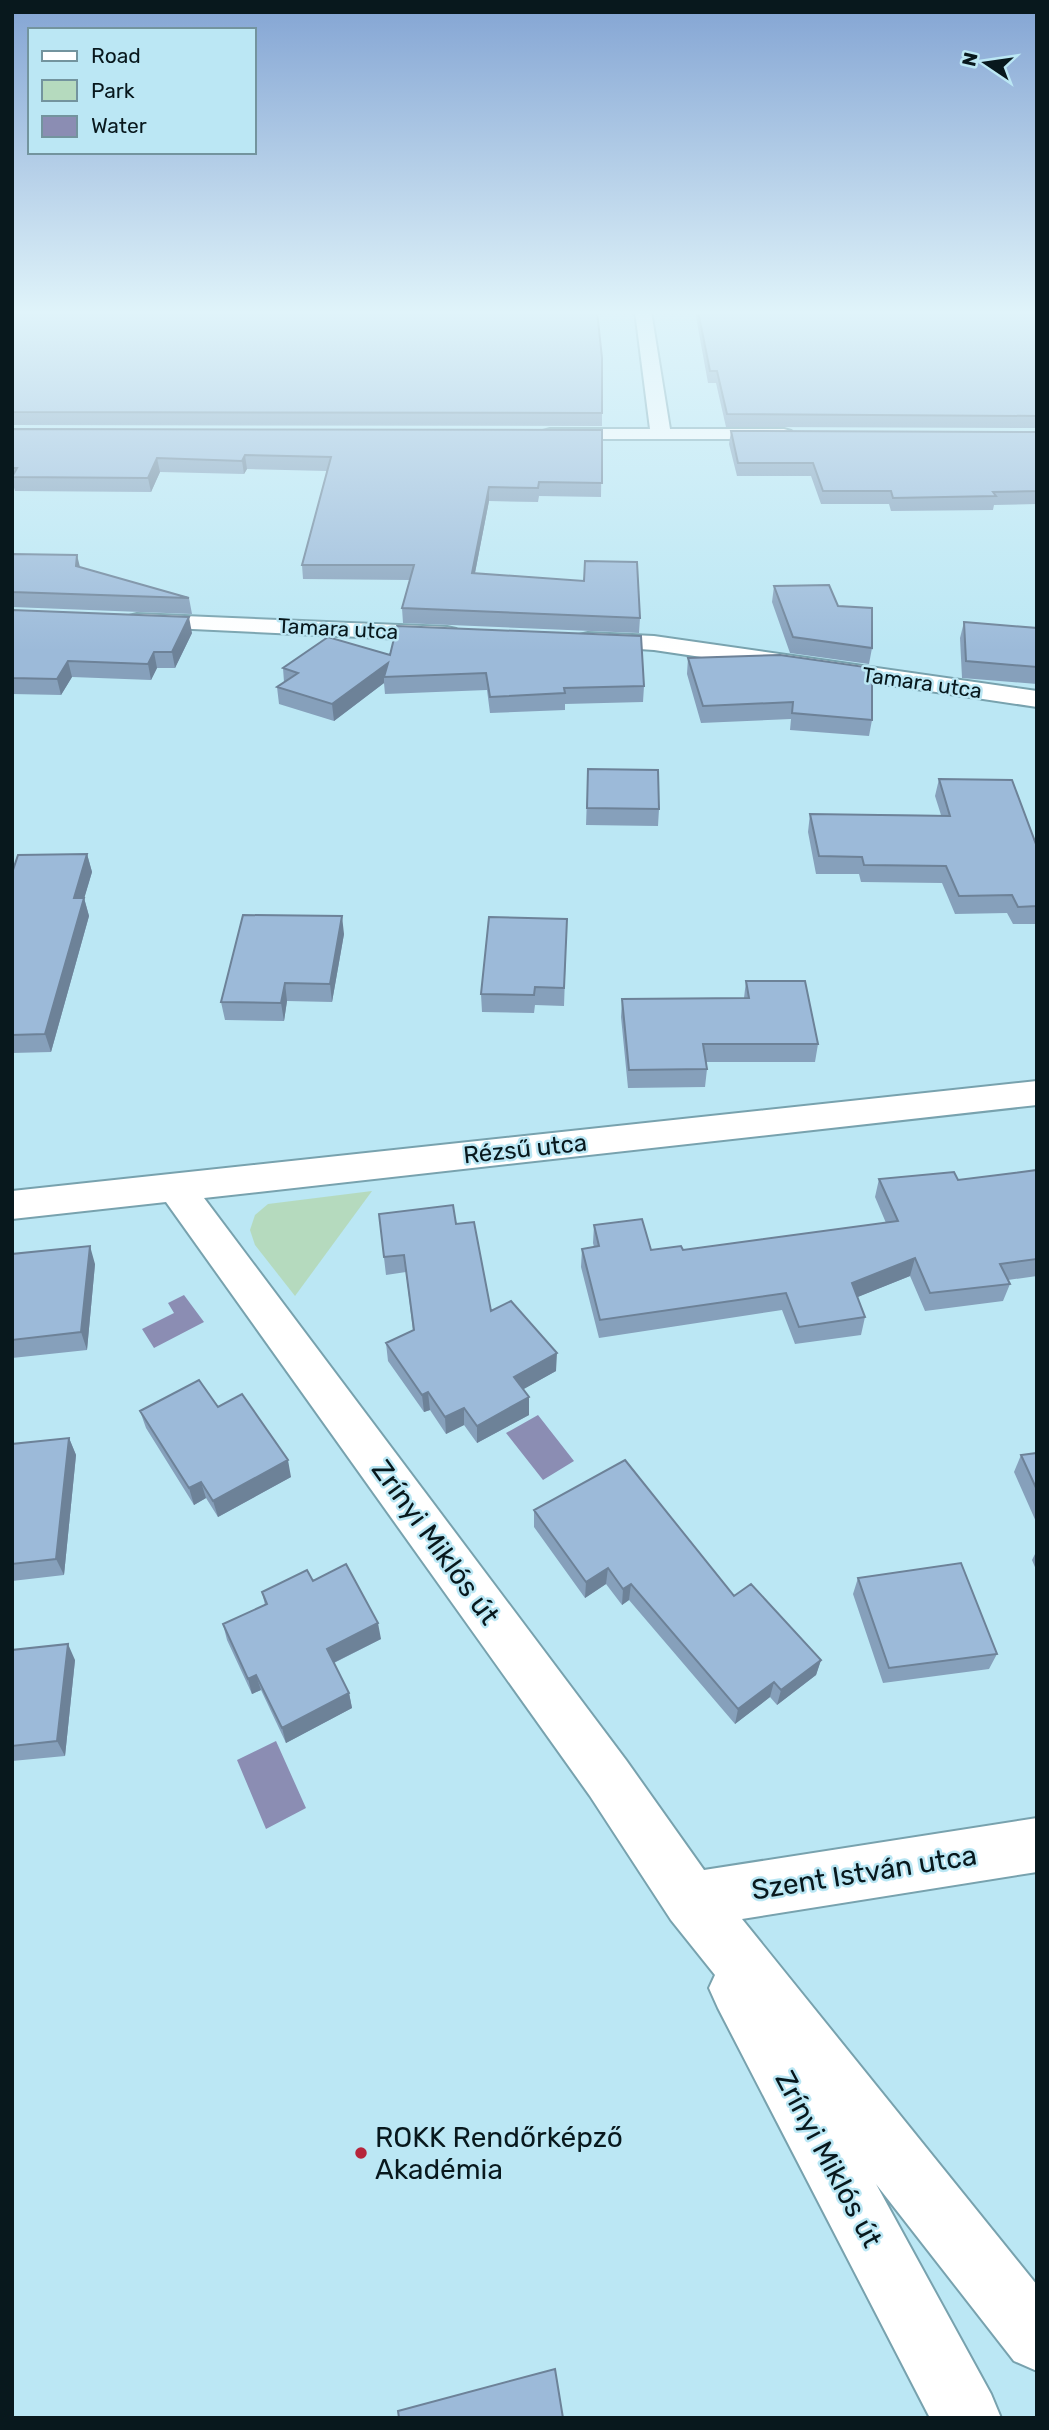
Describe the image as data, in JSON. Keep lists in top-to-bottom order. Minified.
{"streets":{"street":["Tamara utca","Rézsű utca","Zrínyi Miklós út","Szent István utca"]},"crossings":[["Rézsű utca","Zrínyi Miklós út"],["Zrínyi Miklós út","Szent István utca"]],"places":["ROKK Rendőrképző Akadémia"],"legend":["Road","Park","Water"],"north":"left"}
